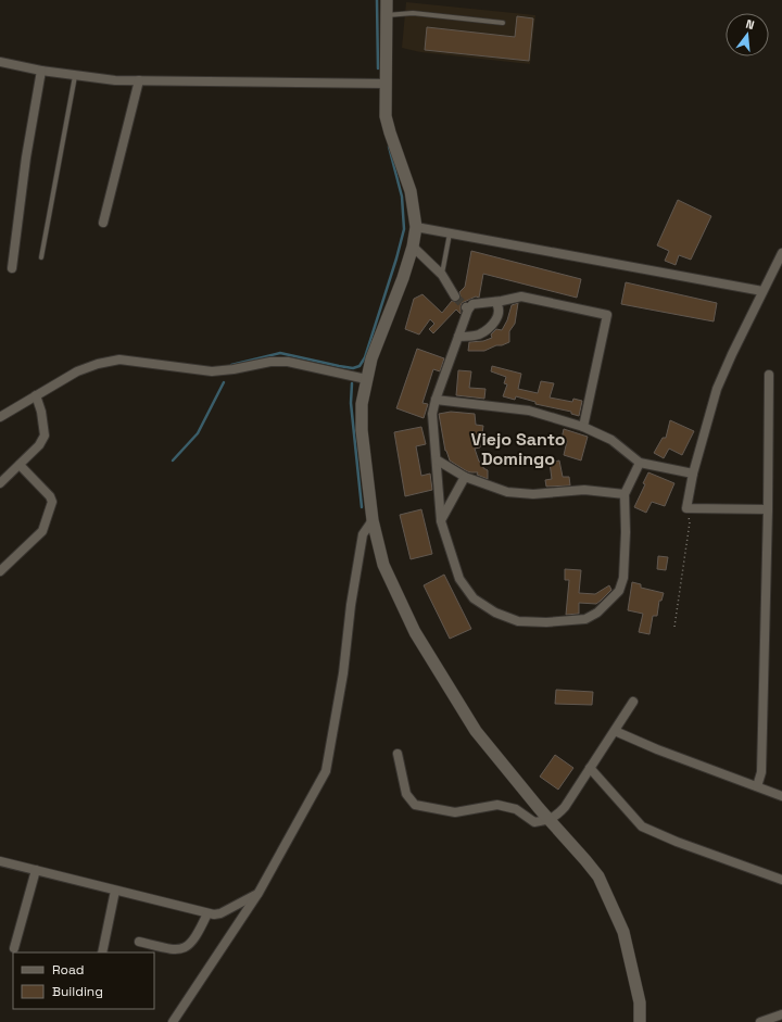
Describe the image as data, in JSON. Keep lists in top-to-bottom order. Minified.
{"districts":["Viejo Santo Domingo"],"legend":["Road","Building"],"north":"top"}
